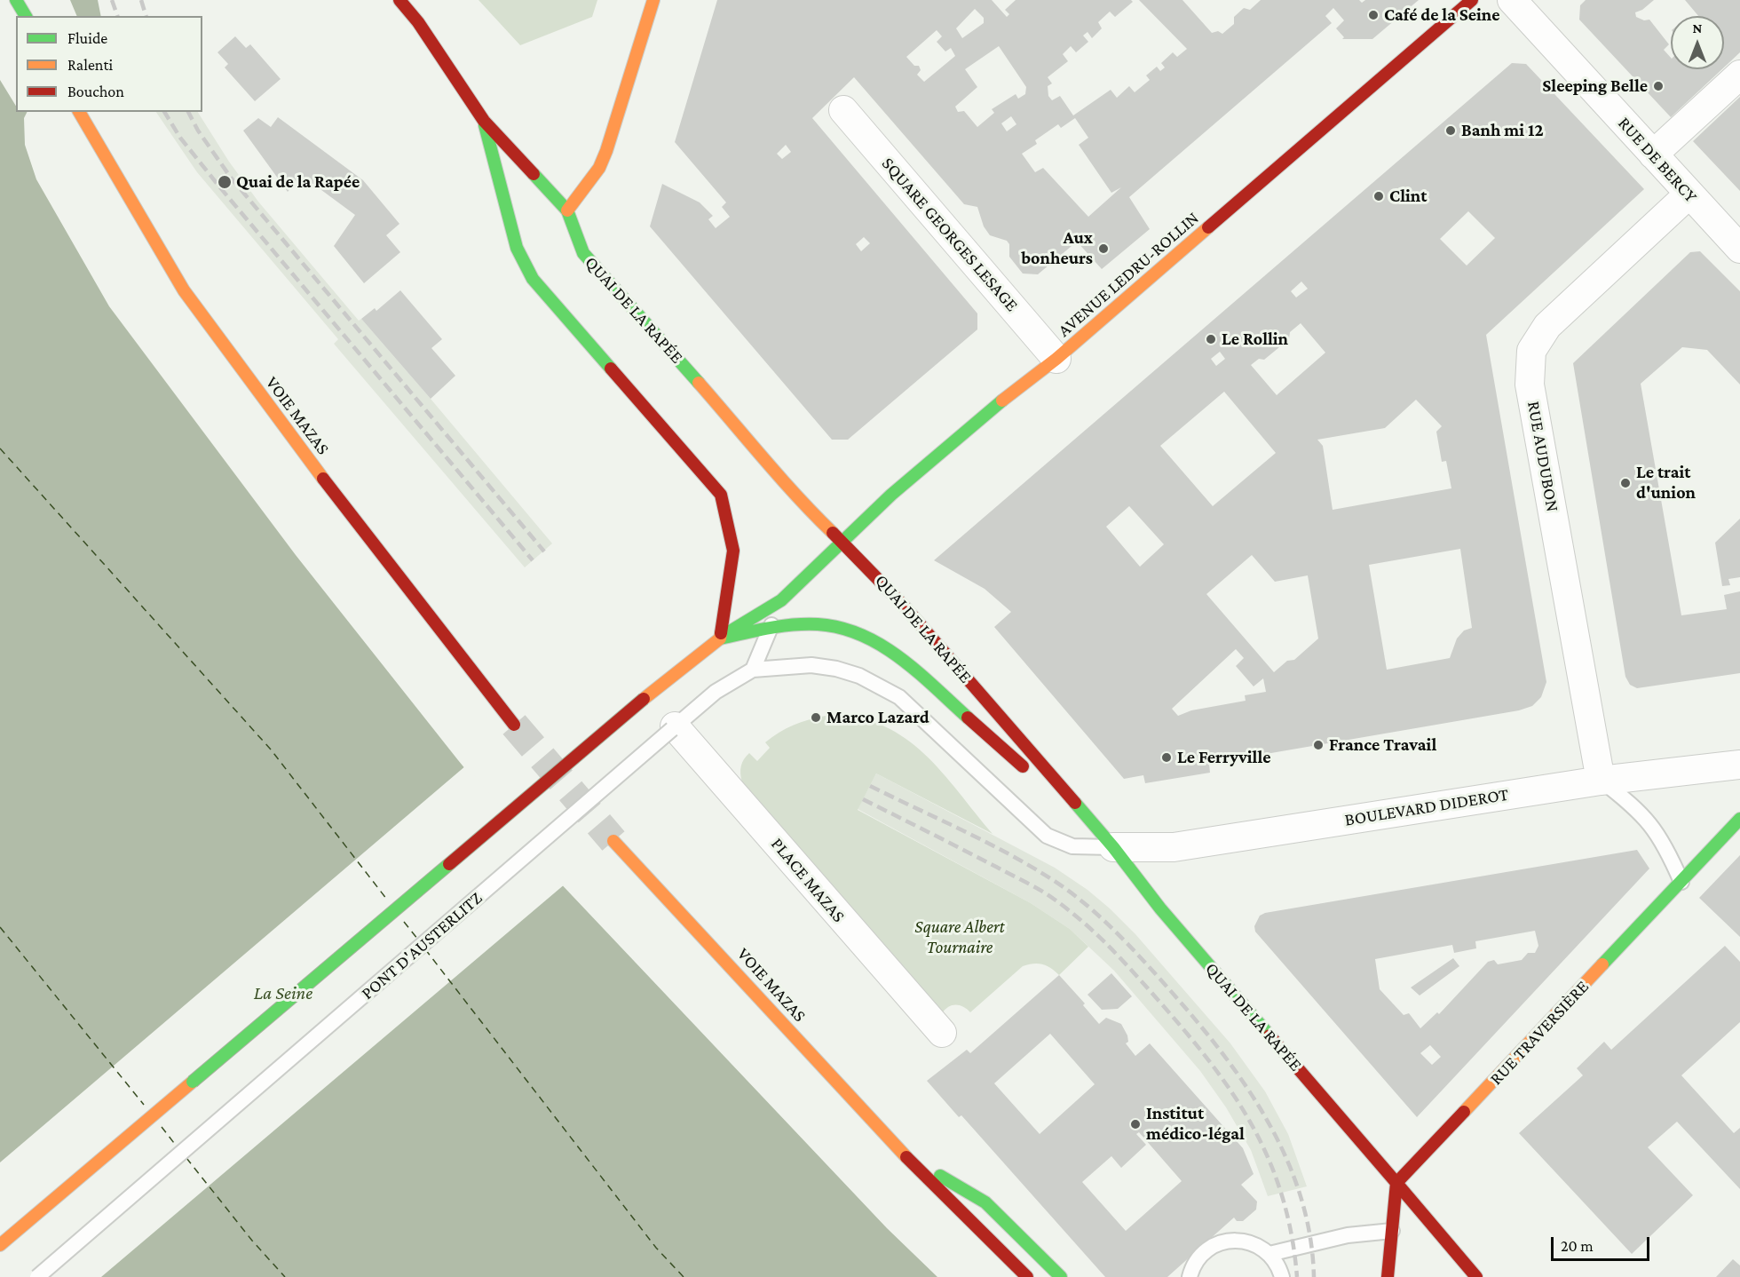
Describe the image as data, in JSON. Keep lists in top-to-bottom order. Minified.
{"streets":{"main road":["AVENUE LEDRU-ROLLIN","QUAI DE LA RAPÉE","VOIE MAZAS","RUE TRAVERSIÈRE"],"street":["RUE DE BERCY","SQUARE GEORGES LESAGE","RUE AUDUBON","BOULEVARD DIDEROT","PLACE MAZAS"],"lane":["PONT D'AUSTERLITZ"]},"crossings":[["RUE DE BERCY","RUE AUDUBON"],["SQUARE GEORGES LESAGE","AVENUE LEDRU-ROLLIN"],["AVENUE LEDRU-ROLLIN","QUAI DE LA RAPÉE"],["QUAI DE LA RAPÉE","BOULEVARD DIDEROT"],["QUAI DE LA RAPÉE","RUE TRAVERSIÈRE"],["RUE AUDUBON","BOULEVARD DIDEROT"],["PLACE MAZAS","PONT D'AUSTERLITZ"]],"water":["La Seine"],"parks":["Square Albert Tournaire"],"places":["Café de la Seine","Sleeping Belle","Banh mi 12","Quai de la Rapée","Clint","Aux bonheurs","Le Rollin","Le trait d'union","Marco Lazard","France Travail","Le Ferryville","Institut médico-légal"],"legend":["Fluide","Ralenti","Bouchon"],"scale_bar":"20 m","north":"top"}
